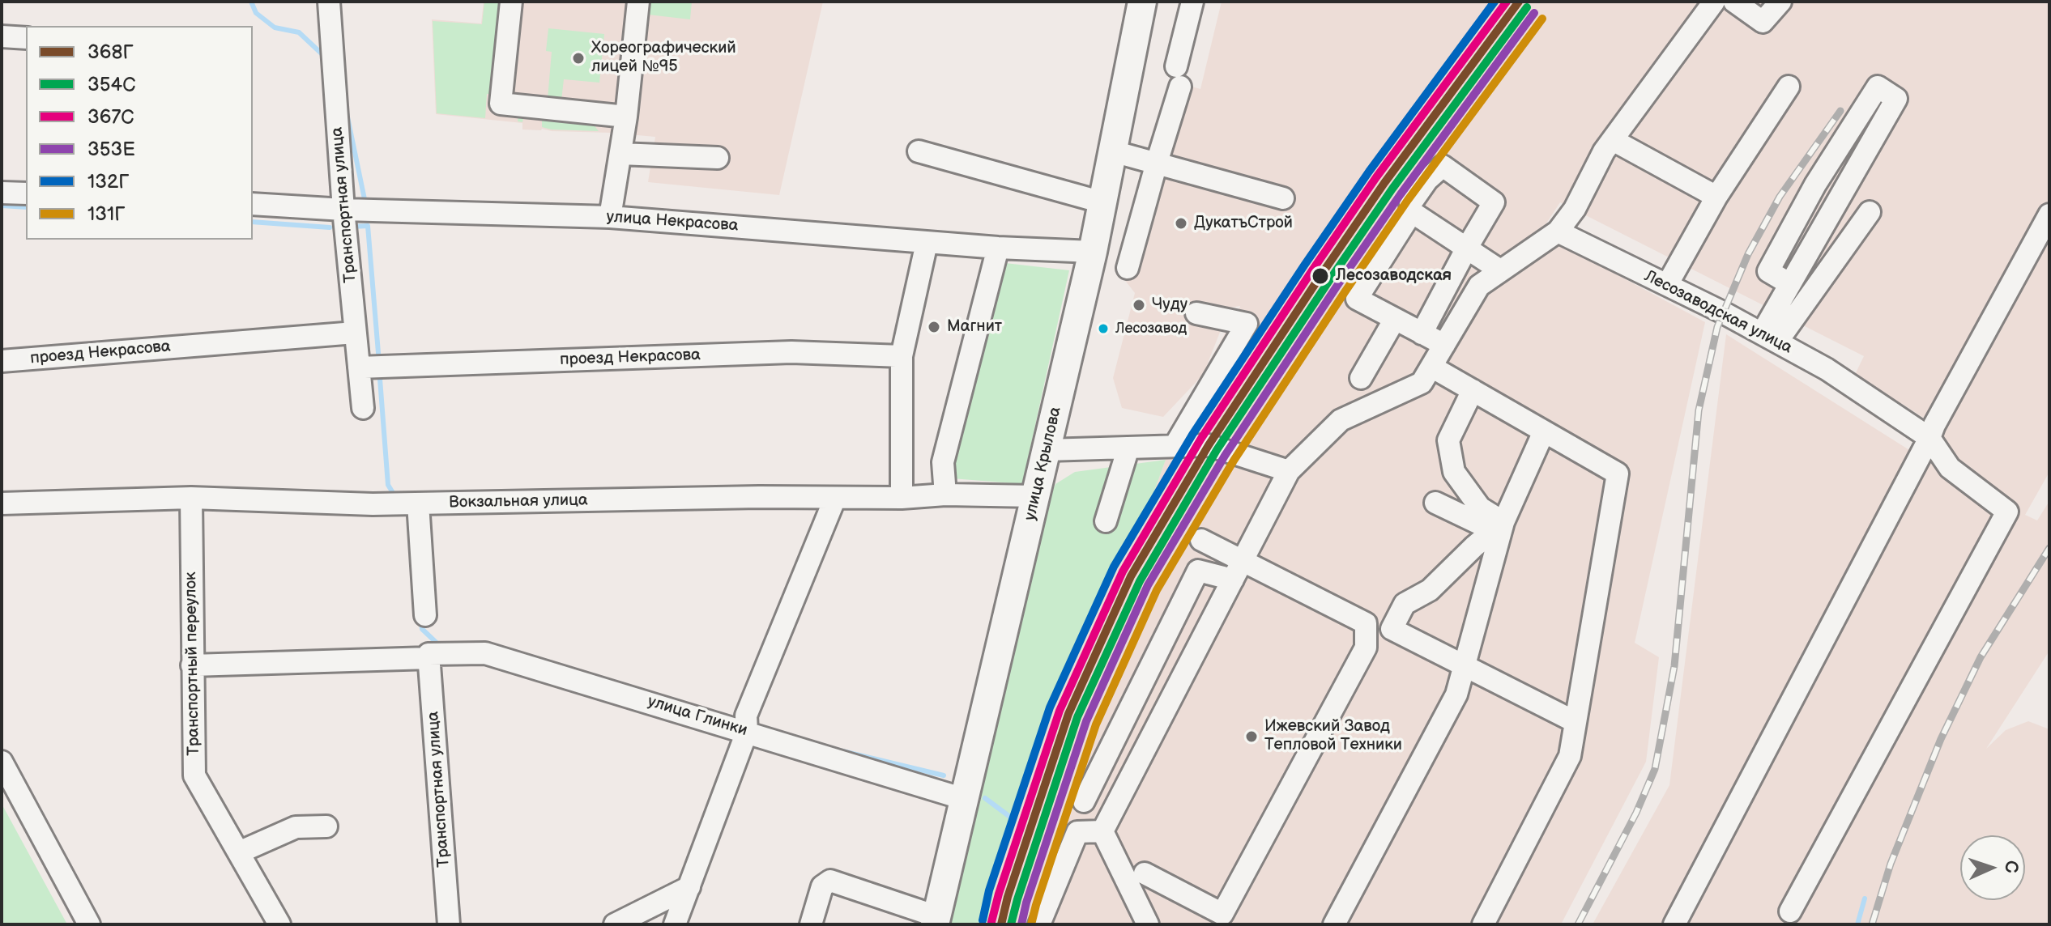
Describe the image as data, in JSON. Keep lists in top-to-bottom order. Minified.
{"streets":{"main road":["улица Крылова"],"street":["Транспортная улица","улица Некрасова","Лесозаводская улица","проезд Некрасова","Вокзальная улица","Транспортный переулок","улица Глинки"]},"crossings":[["Транспортная улица","улица Некрасова"],["Транспортная улица","проезд Некрасова"],["Транспортная улица","улица Глинки"],["улица Некрасова","улица Крылова"],["улица Крылова","Вокзальная улица"],["улица Крылова","улица Глинки"],["Вокзальная улица","Транспортный переулок"],["Транспортный переулок","улица Глинки"]],"places":["Хореографический лицей №95","ДукатъСтрой","Лесозаводская","Чуду","Магнит","Лесозавод","Ижевский Завод Тепловой Техники"],"lines":["transit line 368Г","transit line 367С","transit line 132Г","transit line 354С","transit line 353Е","transit line 131Г"],"legend":["368Г","354С","367С","353Е","132Г","131Г"],"north":"right"}
